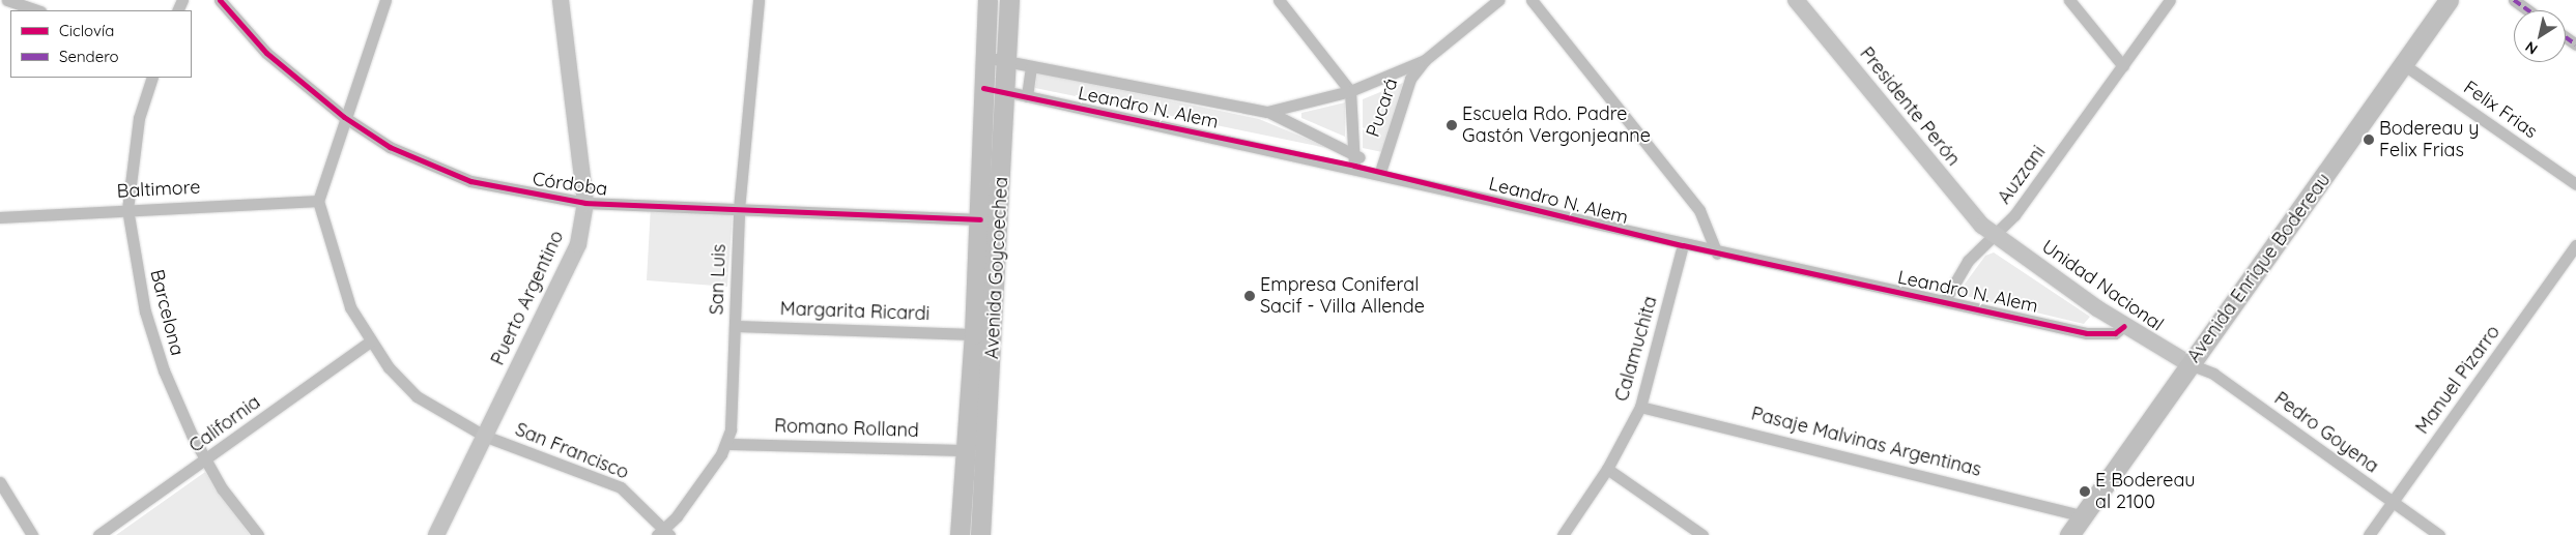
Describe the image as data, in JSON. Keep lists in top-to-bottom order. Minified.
{"streets":{"main road":["Presidente Perón","Avenida Goycoechea","Avenida Enrique Bodereau","Unidad Nacional","Puerto Argentino"],"street":["Leandro N. Alem","Pucará","Felix Frias","Auzzani","Córdoba","Baltimore","San Luis","Margarita Ricardi","Barcelona","Calamuchita","Manuel Pizarro","California","Romano Rolland","Pedro Goyena","Pasaje Malvinas Argentinas","San Francisco"]},"crossings":[["Presidente Perón","Auzzani"],["Presidente Perón","Unidad Nacional"],["Leandro N. Alem","Pucará"],["Leandro N. Alem","Auzzani"],["Leandro N. Alem","Avenida Goycoechea"],["Leandro N. Alem","Unidad Nacional"],["Leandro N. Alem","Calamuchita"],["Felix Frias","Avenida Enrique Bodereau"],["Auzzani","Unidad Nacional"],["Córdoba","Avenida Goycoechea"],["Córdoba","San Luis"],["Córdoba","Puerto Argentino"],["Baltimore","Barcelona"],["Baltimore","San Francisco"],["Avenida Goycoechea","Margarita Ricardi"],["Avenida Goycoechea","Romano Rolland"],["Avenida Enrique Bodereau","Unidad Nacional"],["Avenida Enrique Bodereau","Pedro Goyena"],["Avenida Enrique Bodereau","Pasaje Malvinas Argentinas"],["San Luis","Margarita Ricardi"],["San Luis","Romano Rolland"],["Unidad Nacional","Pedro Goyena"],["Puerto Argentino","San Francisco"],["Barcelona","California"],["Calamuchita","Pasaje Malvinas Argentinas"],["Manuel Pizarro","Pedro Goyena"],["California","San Francisco"]],"places":["Escuela Rdo. Padre Gastón Vergonjeanne","Bodereau y Felix Frias","Empresa Coniferal Sacif - Villa Allende","E Bodereau al 2100"],"legend":["Ciclovía","Sendero"],"north":"bottom left"}
